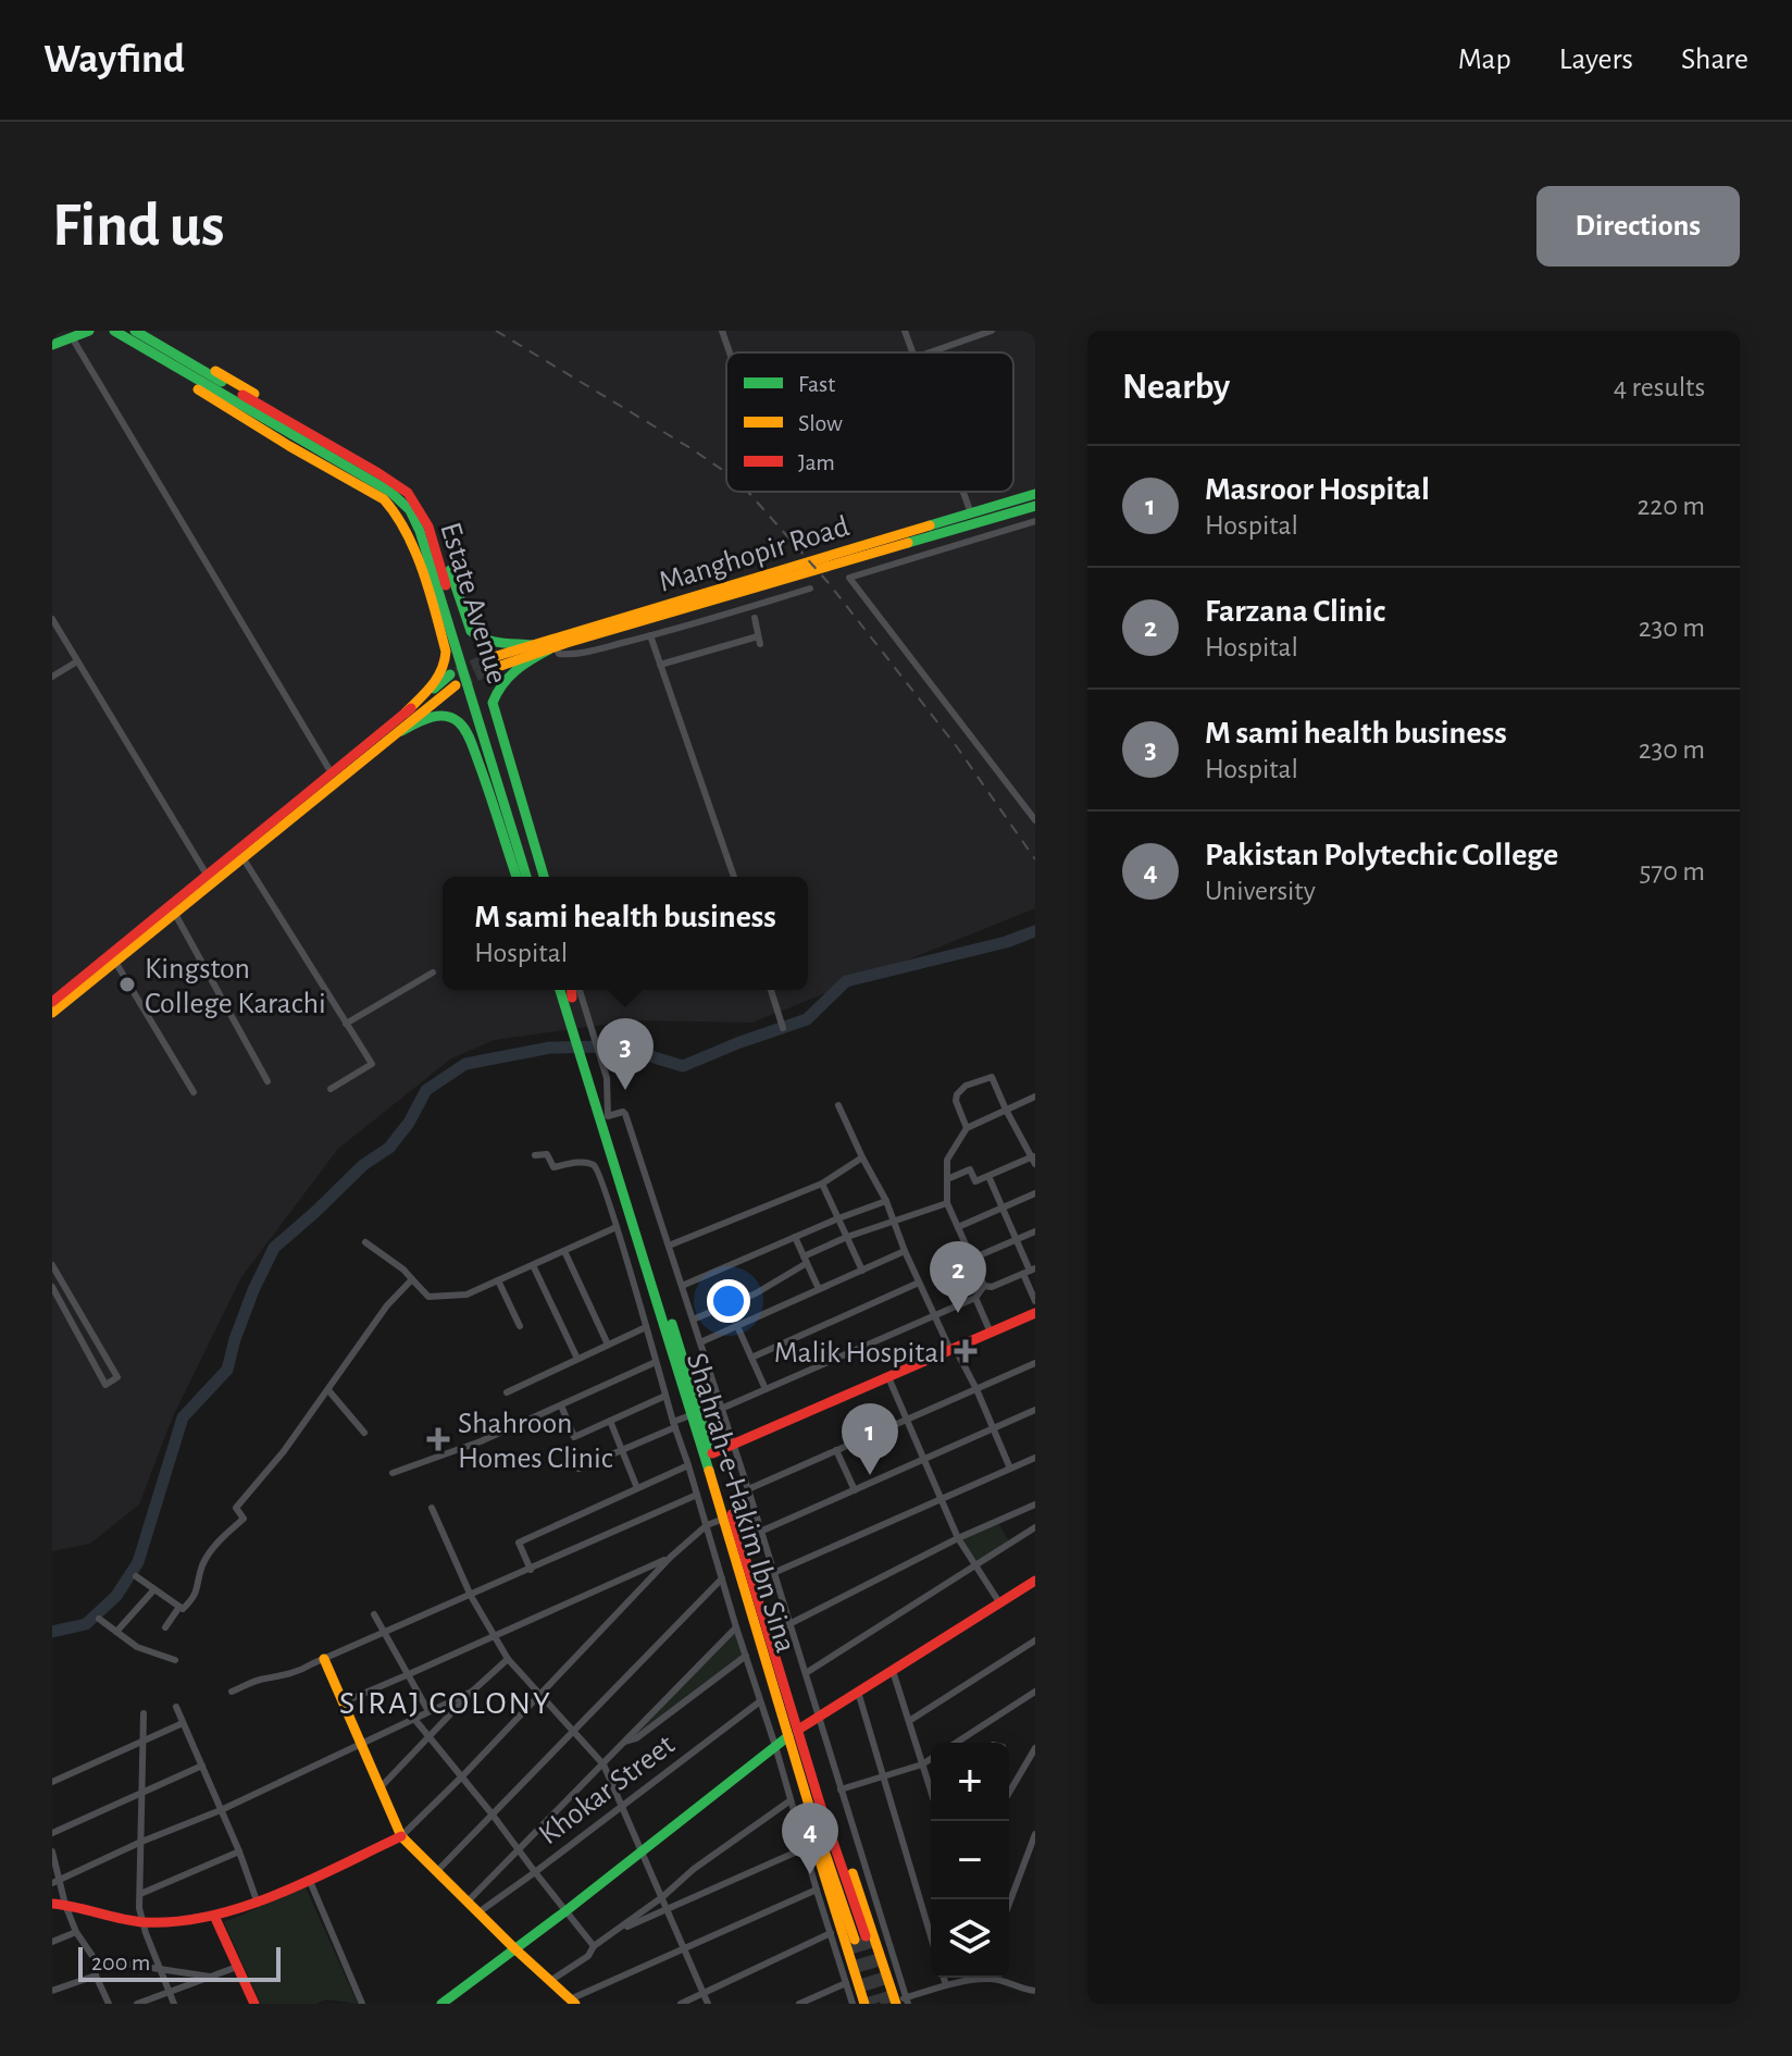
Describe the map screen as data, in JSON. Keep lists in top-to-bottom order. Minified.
{"streets":{"main road":["Manghopir Road","Estate Avenue","Shahrah-e-Hakim Ibn Sina"],"street":["Khokar Street"]},"districts":["SIRAJ COLONY"],"places":{"other":["Kingston College Karachi"],"health":["Malik Hospital","Shahroon Homes Clinic"]},"legend":["Fast","Slow","Jam"],"scale_bar":"200 m","page":{"header":"Wayfind","nav":["Map","Layers","Share"],"buttons":"Directions","title":"Find us","heading":["Nearby","4 results"],"list":[{"mark":"1","name":"Masroor Hospital","note":"Hospital","value":"220 m"},{"mark":"2","name":"Farzana Clinic","note":"Hospital","value":"230 m"},{"mark":"3","name":"M sami health business","note":"Hospital","value":"230 m"},{"mark":"4","name":"Pakistan Polytechic College","note":"University","value":"570 m"}],"popup":["M sami health business","Hospital"],"pins":["3","2","1","4"],"map_buttons":["+","−"],"scale":"200 m"}}
